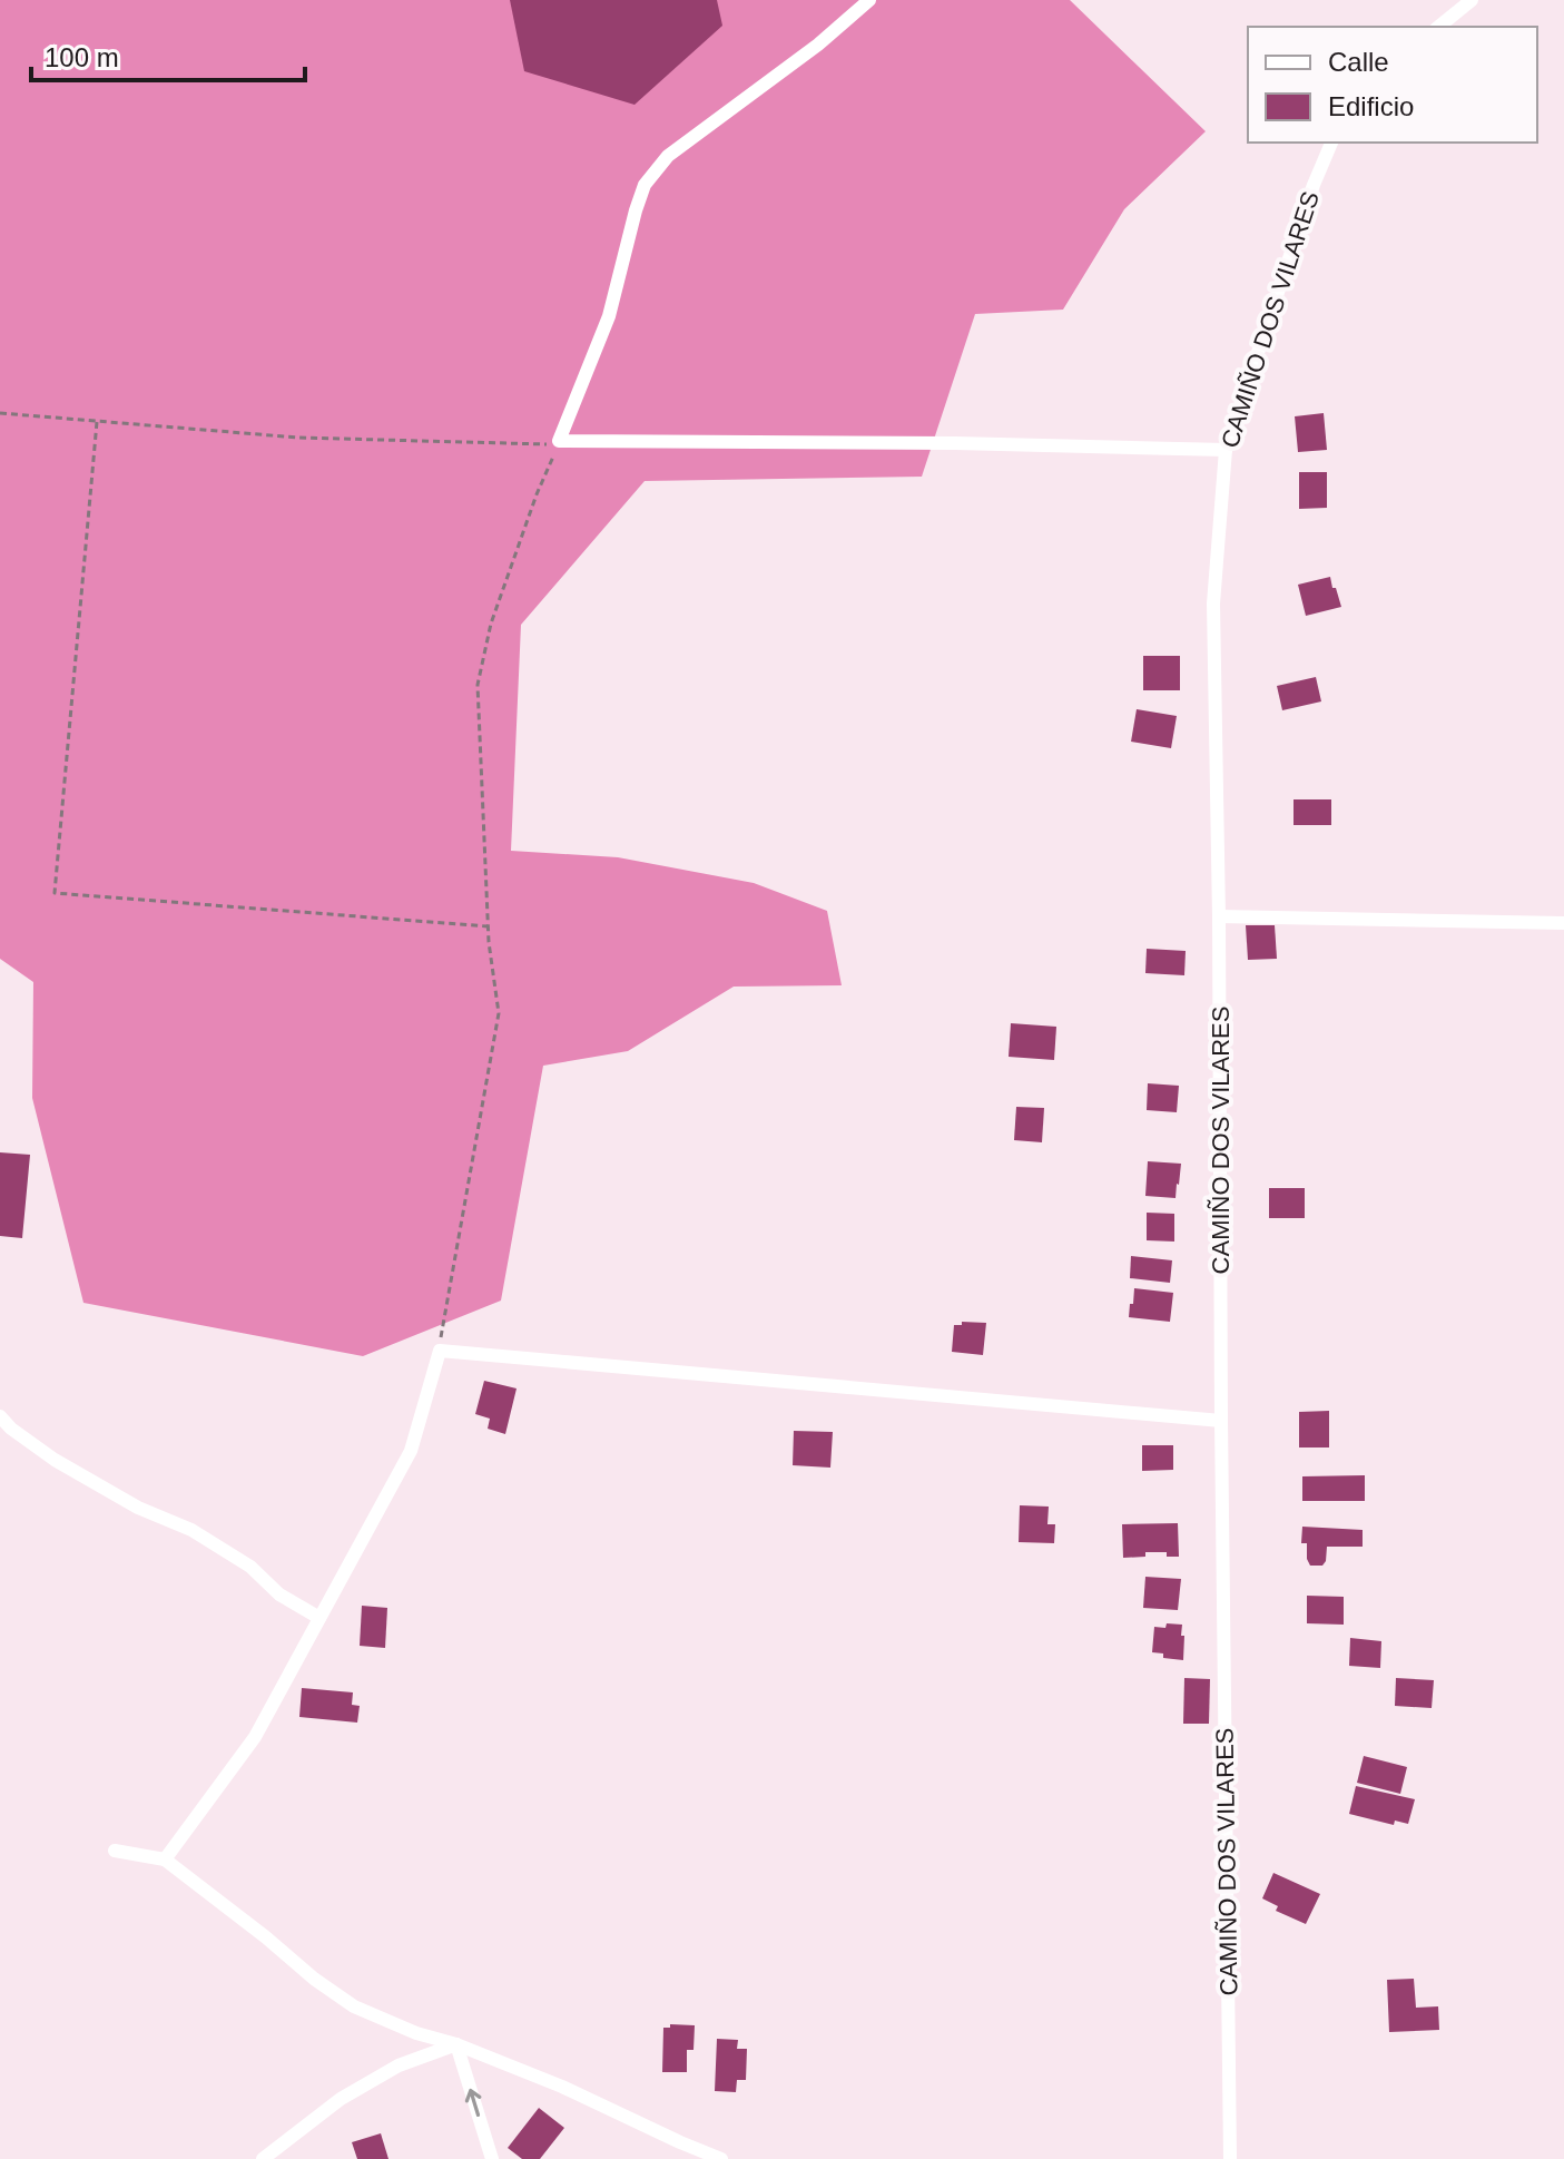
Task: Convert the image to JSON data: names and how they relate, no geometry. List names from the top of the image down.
{
  "streets": {
    "street": ["CAMIÑO DOS VILARES"]
  },
  "legend": ["Calle", "Edificio"],
  "scale_bar": "100 m"
}
